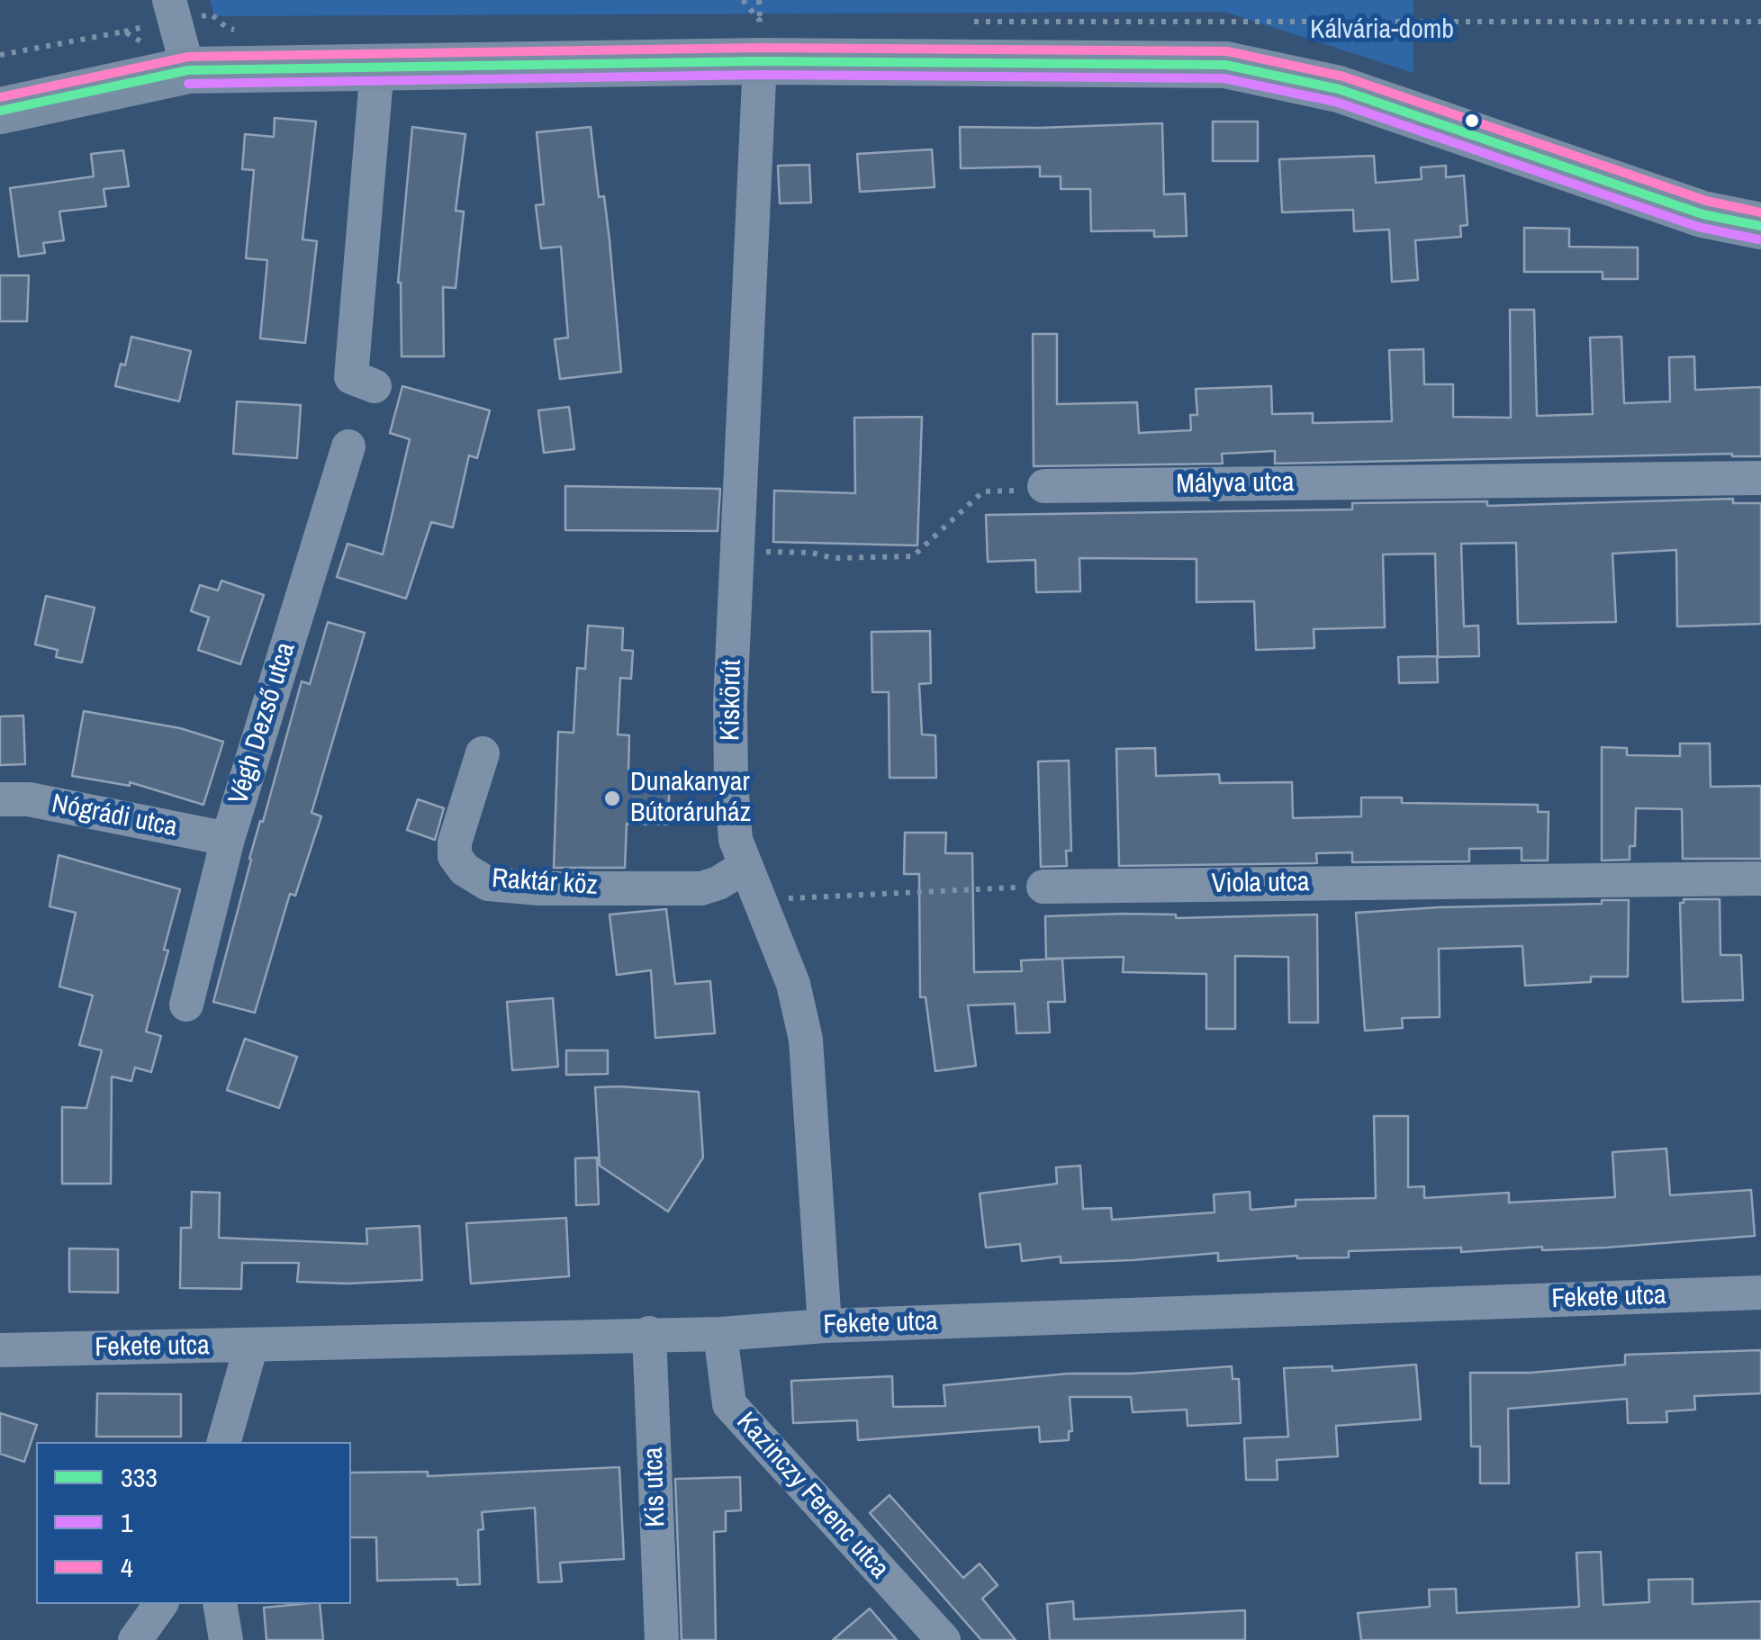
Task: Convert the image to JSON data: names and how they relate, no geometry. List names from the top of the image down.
{
  "streets": {
    "street": [
      "Mályva utca",
      "Kiskörút",
      "Végh Dezső utca",
      "Nógrádi utca",
      "Raktár köz",
      "Viola utca",
      "Fekete utca",
      "Kis utca",
      "Kazinczy Ferenc utca"
    ]
  },
  "crossings": [
    ["Kiskörút", "Raktár köz"],
    ["Kiskörút", "Fekete utca"],
    ["Végh Dezső utca", "Nógrádi utca"],
    ["Fekete utca", "Kis utca"],
    ["Fekete utca", "Kazinczy Ferenc utca"]
  ],
  "parks": ["Kálvária-domb"],
  "places": ["Dunakanyar Bútoráruház"],
  "lines": ["transit line 4", "transit line 333", "transit line 1"],
  "legend": ["333", "1", "4"]
}
